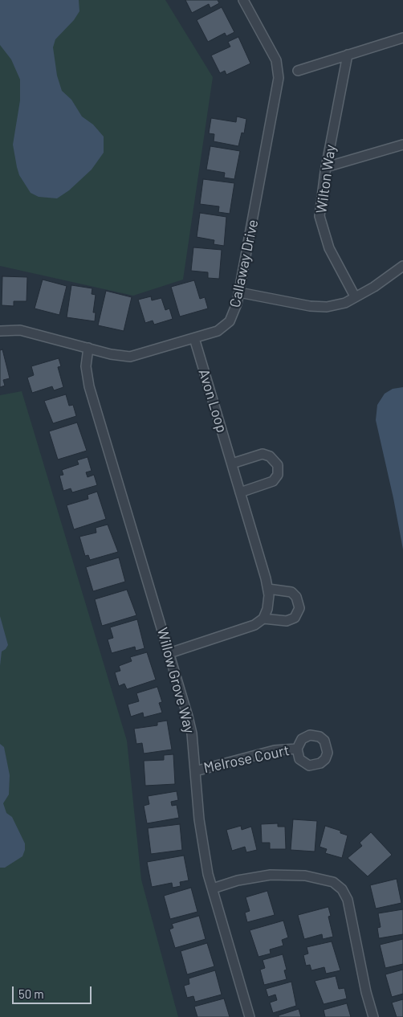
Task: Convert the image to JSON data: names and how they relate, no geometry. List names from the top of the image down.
{
  "streets": {
    "street": [
      "Wilton Way",
      "Callaway Drive",
      "Avon Loop",
      "Willow Grove Way",
      "Melrose Court"
    ]
  },
  "crossings": [
    ["Callaway Drive", "Avon Loop"],
    ["Callaway Drive", "Willow Grove Way"],
    ["Willow Grove Way", "Melrose Court"]
  ],
  "scale_bar": "50 m"
}
